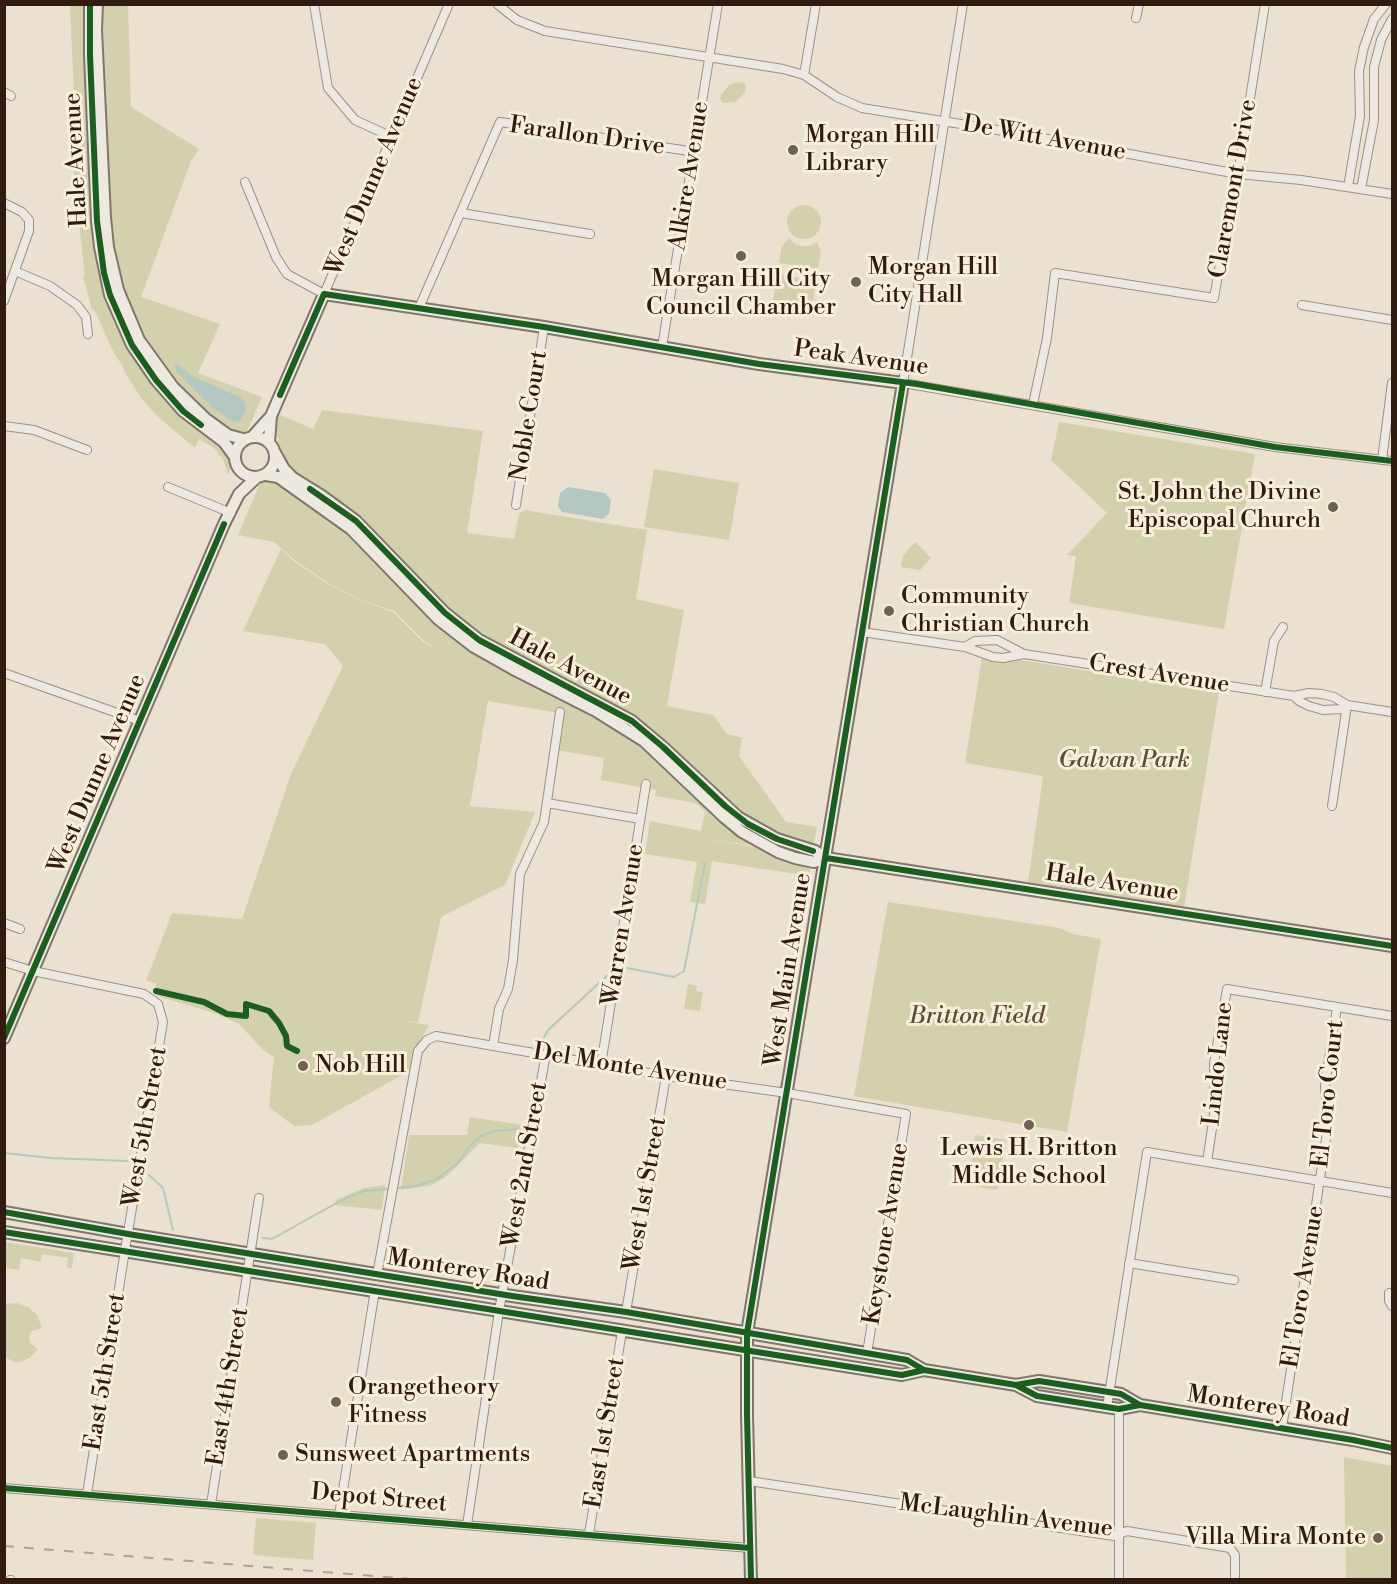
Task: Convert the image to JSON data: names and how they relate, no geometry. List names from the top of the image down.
{
  "streets": {
    "main road": [
      "Hale Avenue",
      "West Dunne Avenue",
      "Peak Avenue",
      "West Main Avenue",
      "Monterey Road"
    ],
    "street": [
      "Farallon Drive",
      "De Witt Avenue",
      "Alkire Avenue",
      "Claremont Drive",
      "Noble Court",
      "Crest Avenue",
      "Warren Avenue",
      "Lindo Lane",
      "Del Monte Avenue",
      "El Toro Court",
      "West 5th Street",
      "West 2nd Street",
      "West 1st Street",
      "Keystone Avenue",
      "El Toro Avenue",
      "East 5th Street",
      "East 4th Street",
      "East 1st Street",
      "Depot Street",
      "McLaughlin Avenue"
    ]
  },
  "crossings": [
    ["Farallon Drive", "Alkire Avenue"],
    ["Farallon Drive", "Peak Avenue"],
    ["De Witt Avenue", "Alkire Avenue"],
    ["De Witt Avenue", "Claremont Drive"],
    ["De Witt Avenue", "West Main Avenue"],
    ["Hale Avenue", "West Dunne Avenue"],
    ["Hale Avenue", "West Main Avenue"],
    ["Alkire Avenue", "Peak Avenue"],
    ["West Dunne Avenue", "Peak Avenue"],
    ["West Dunne Avenue", "West 5th Street"],
    ["Claremont Drive", "Peak Avenue"],
    ["Peak Avenue", "Noble Court"],
    ["Peak Avenue", "West Main Avenue"],
    ["Crest Avenue", "West Main Avenue"],
    ["Warren Avenue", "Del Monte Avenue"],
    ["West Main Avenue", "Del Monte Avenue"],
    ["West Main Avenue", "Monterey Road"],
    ["West Main Avenue", "Depot Street"],
    ["West Main Avenue", "McLaughlin Avenue"],
    ["Lindo Lane", "El Toro Court"],
    ["Del Monte Avenue", "West 2nd Street"],
    ["Del Monte Avenue", "West 1st Street"],
    ["Del Monte Avenue", "Keystone Avenue"],
    ["Del Monte Avenue", "Monterey Road"],
    ["El Toro Court", "El Toro Avenue"],
    ["West 5th Street", "Monterey Road"],
    ["West 5th Street", "East 5th Street"],
    ["West 2nd Street", "Monterey Road"],
    ["West 2nd Street", "Depot Street"],
    ["West 1st Street", "Monterey Road"],
    ["Keystone Avenue", "Monterey Road"],
    ["Monterey Road", "El Toro Avenue"],
    ["Monterey Road", "East 5th Street"],
    ["Monterey Road", "East 4th Street"],
    ["Monterey Road", "East 1st Street"],
    ["East 5th Street", "Depot Street"],
    ["East 4th Street", "Depot Street"],
    ["East 1st Street", "Depot Street"]
  ],
  "parks": ["Galvan Park", "Britton Field"],
  "places": [
    "Morgan Hill Library",
    "Morgan Hill City Council Chamber",
    "Morgan Hill City Hall",
    "St. John the Divine Episcopal Church",
    "Community Christian Church",
    "Nob Hill",
    "Lewis H. Britton Middle School",
    "Orangetheory Fitness",
    "Sunsweet Apartments",
    "Villa Mira Monte"
  ]
}
